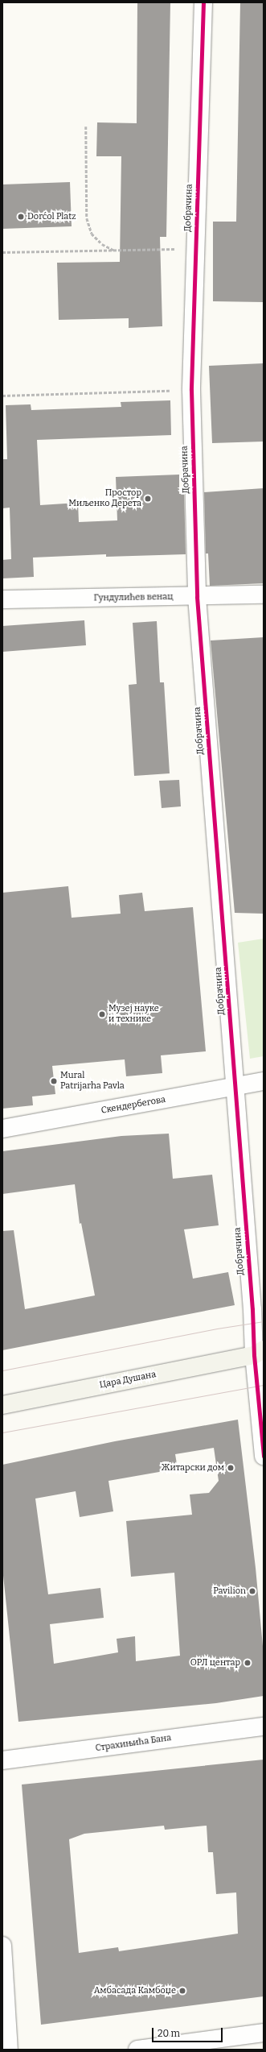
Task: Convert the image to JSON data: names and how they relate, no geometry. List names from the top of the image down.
{
  "streets": {
    "main road": ["Цара Душана"],
    "street": [
      "Добрачина",
      "Гундулићев венац",
      "Скендербегова",
      "Страхињића Бана"
    ]
  },
  "crossings": [
    ["Добрачина", "Гундулићев венац"],
    ["Добрачина", "Скендербегова"],
    ["Добрачина", "Цара Душана"]
  ],
  "places": [
    "Dorćol Platz",
    "Простор Миљенко Дерета",
    "Музеј науке и технике",
    "Mural Patrijarha Pavla",
    "Житарски дом",
    "Pavilion",
    "ОРЛ центар",
    "Амбасада Камбоџе"
  ],
  "scale_bar": "20 m"
}
